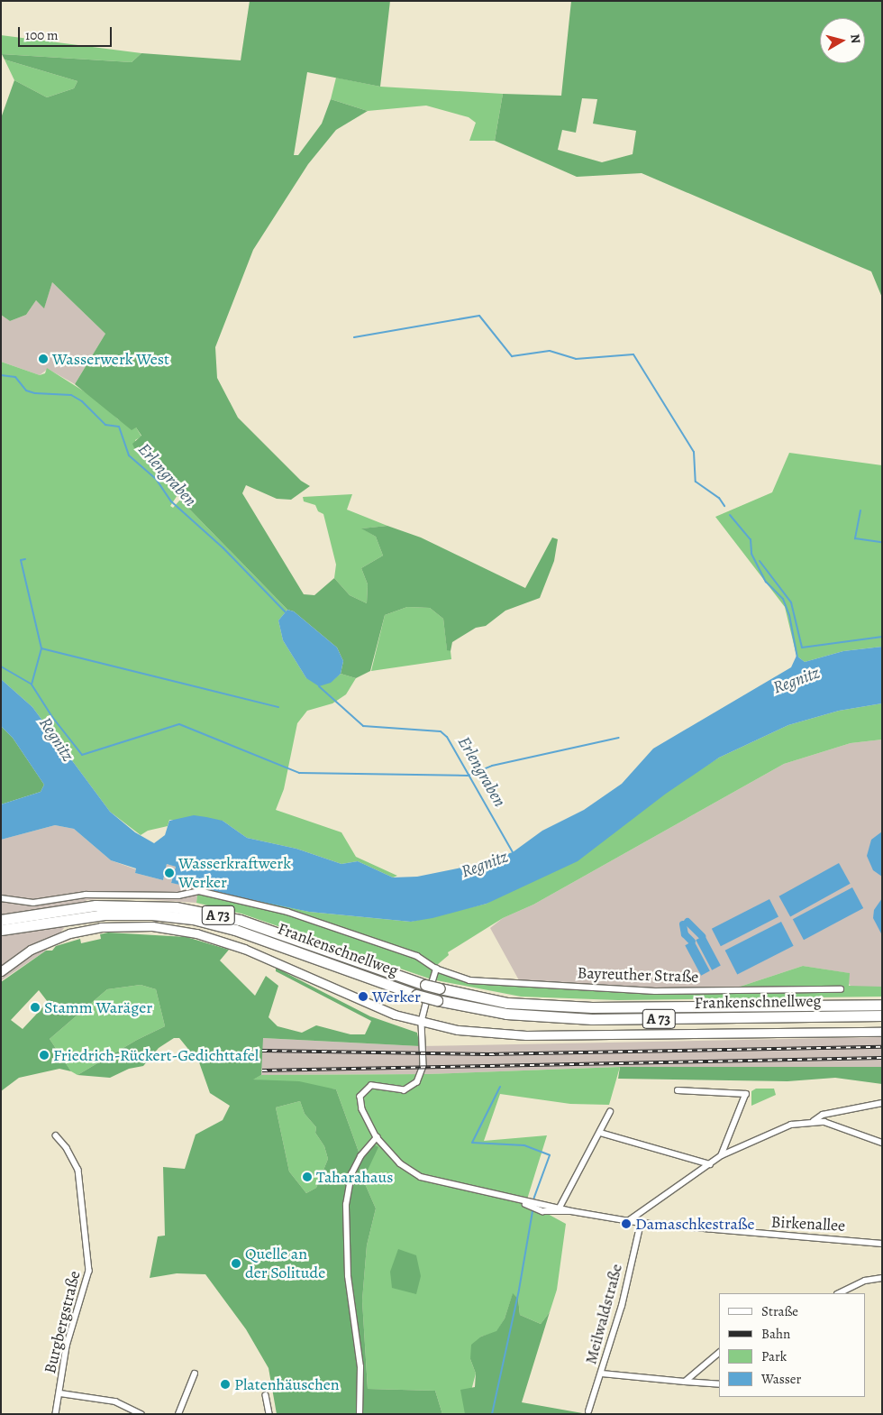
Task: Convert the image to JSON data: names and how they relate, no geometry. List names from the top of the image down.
{
  "streets": {
    "highway": ["A 73", "Frankenschnellweg"],
    "street": [
      "Bayreuther Straße",
      "Birkenallee",
      "Meilwaldstraße",
      "Burgbergstraße"
    ]
  },
  "crossings": [
    ["Birkenallee", "Meilwaldstraße"]
  ],
  "water": ["Erlengraben", "Regnitz"],
  "places": [
    "Wasserwerk West",
    "Wasserkraftwerk Werker",
    "Werker",
    "Stamm Waräger",
    "Friedrich-Rückert-Gedichttafel",
    "Taharahaus",
    "Damaschkestraße",
    "Quelle an der Solitude",
    "Platenhäuschen"
  ],
  "legend": [
    "Straße",
    "Bahn",
    "Park",
    "Wasser"
  ],
  "scale_bar": "100 m",
  "north": "right"
}
